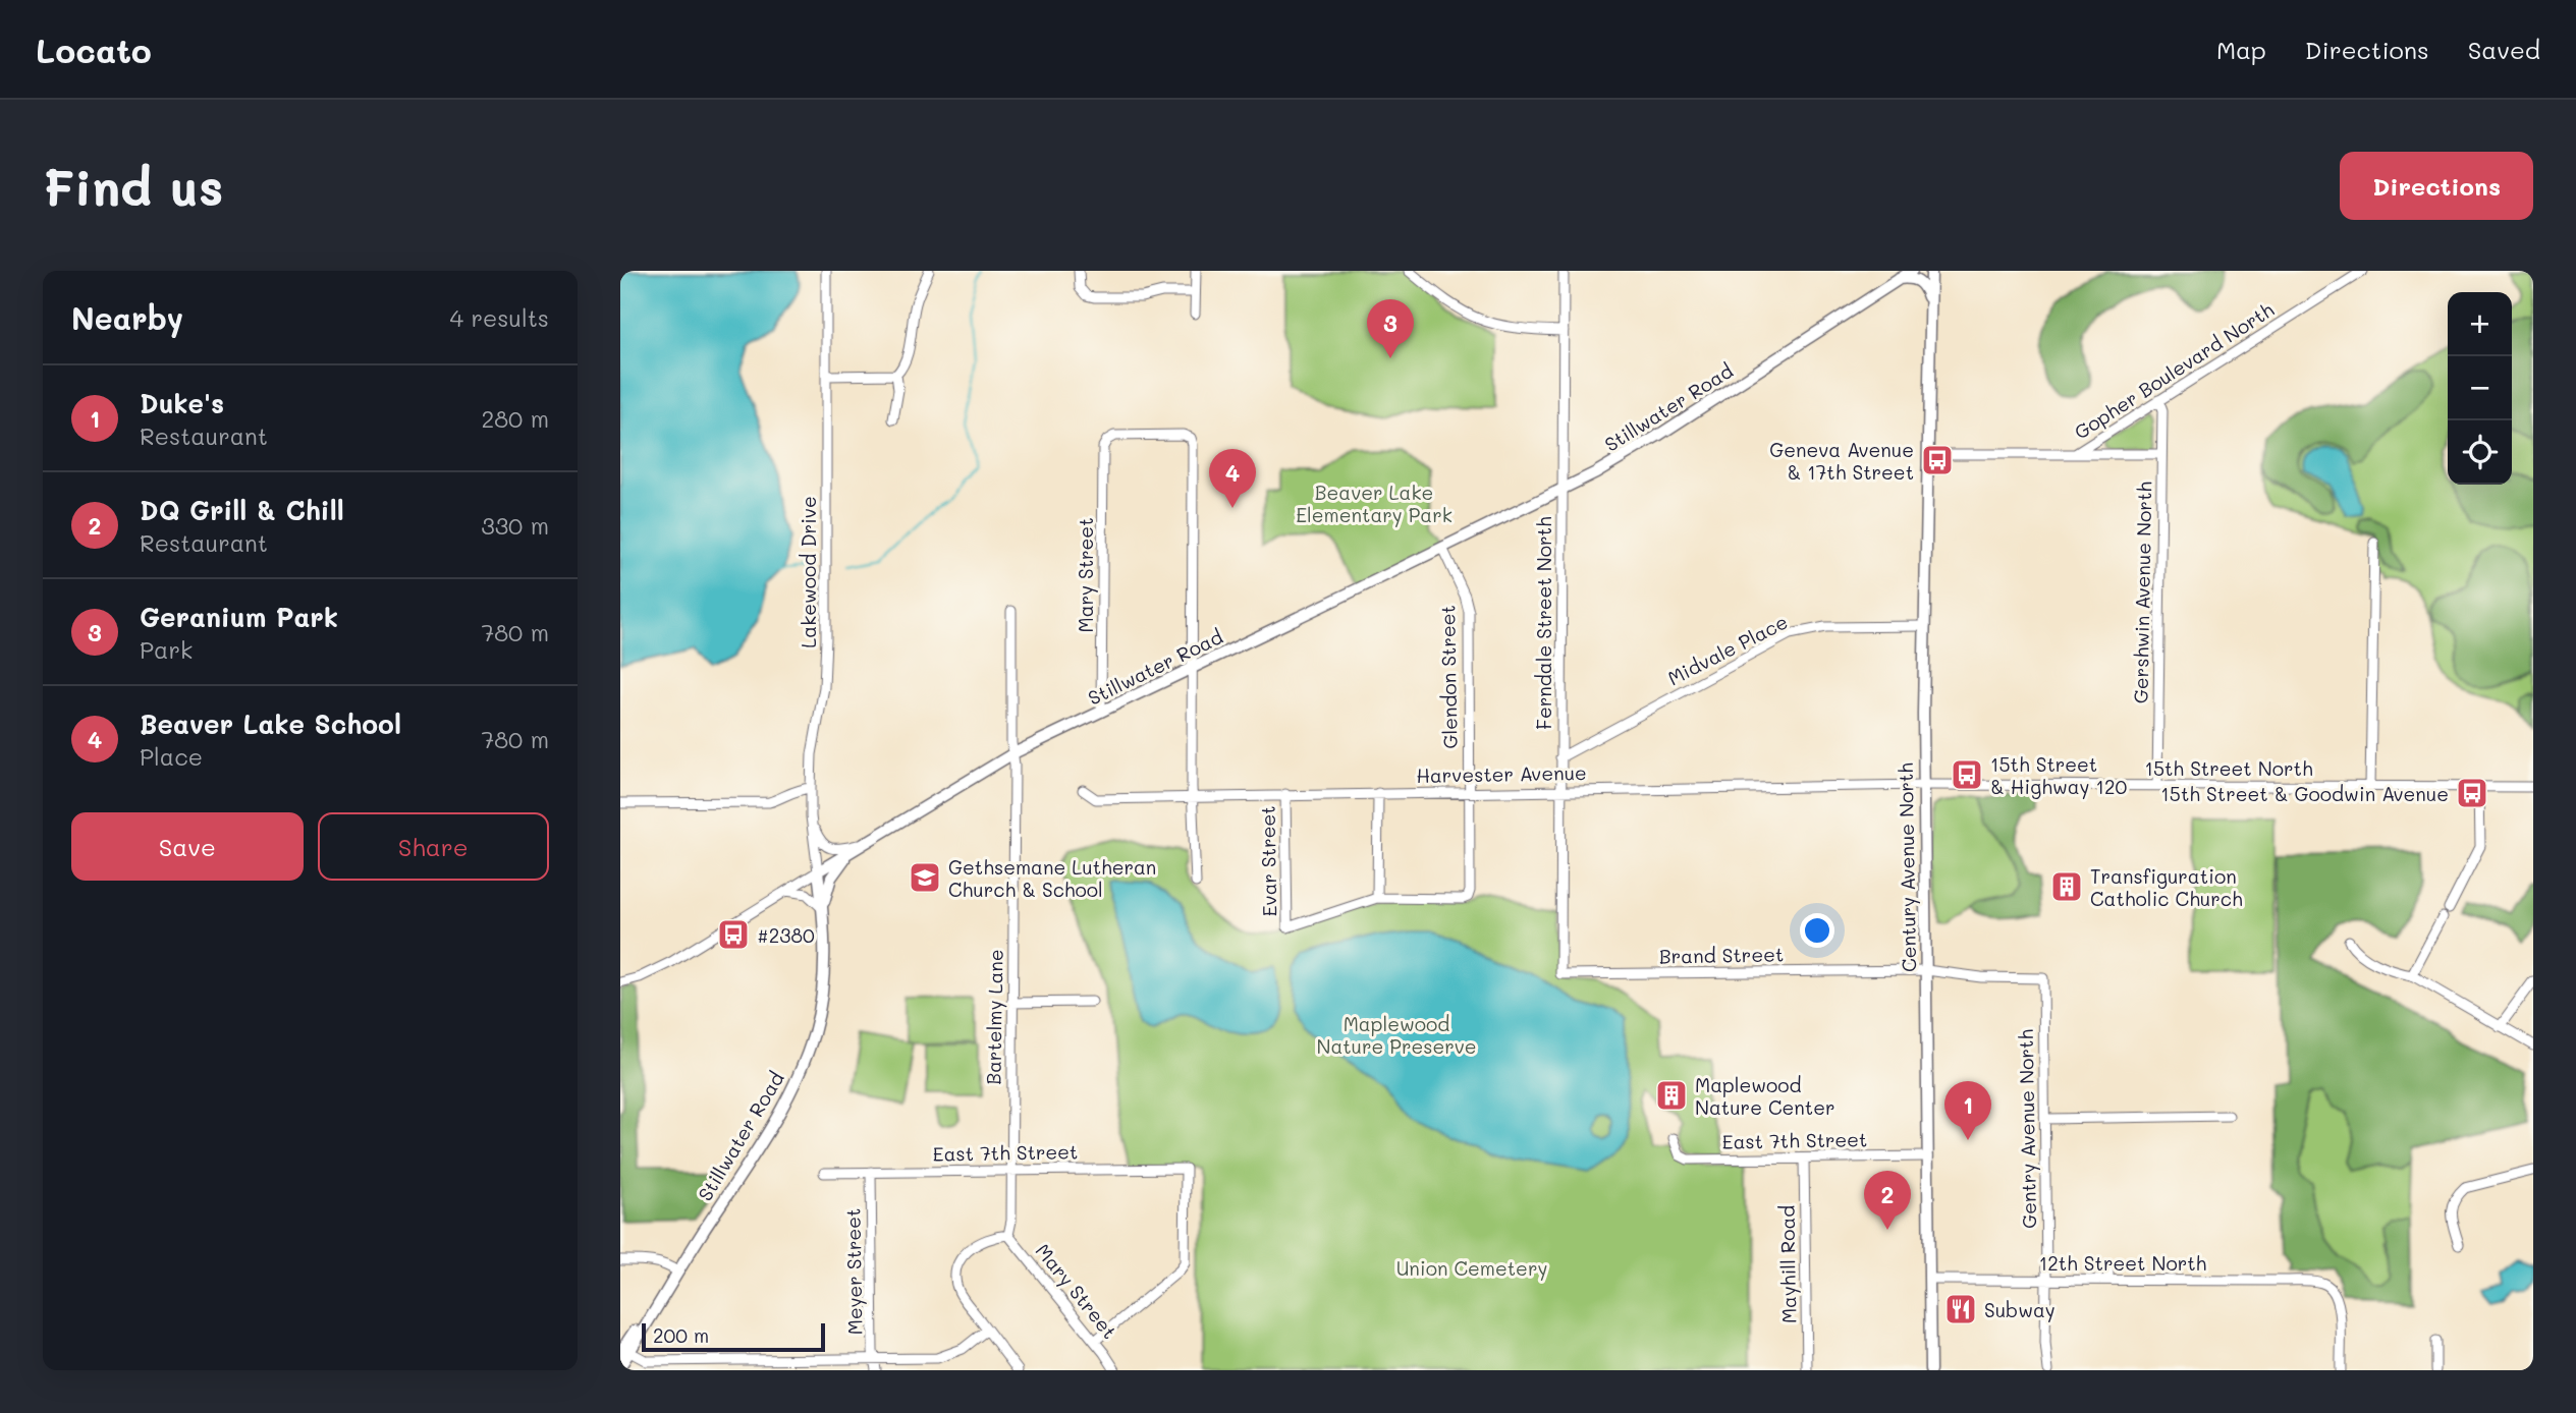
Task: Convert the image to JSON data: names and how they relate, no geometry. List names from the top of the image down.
{
  "streets": {
    "main road": ["Stillwater Road", "Century Avenue North"],
    "street": [
      "Gopher Boulevard North",
      "Lakewood Drive",
      "Mary Street",
      "Gershwin Avenue North",
      "Ferndale Street North",
      "Midvale Place",
      "Glendon Street",
      "15th Street North",
      "Harvester Avenue",
      "Evar Street",
      "Brand Street",
      "Bartelmy Lane",
      "Gentry Avenue North",
      "East 7th Street",
      "12th Street North",
      "Mayhill Road",
      "Meyer Street"
    ]
  },
  "crossings": [
    ["Gopher Boulevard North", "Gershwin Avenue North"],
    ["Stillwater Road", "Lakewood Drive"],
    ["Stillwater Road", "Mary Street"],
    ["Stillwater Road", "Ferndale Street North"],
    ["Stillwater Road", "Glendon Street"],
    ["Stillwater Road", "Bartelmy Lane"],
    ["Mary Street", "Bartelmy Lane"],
    ["Mary Street", "East 7th Street"],
    ["Gershwin Avenue North", "15th Street North"],
    ["Ferndale Street North", "Midvale Place"],
    ["Ferndale Street North", "Harvester Avenue"],
    ["Ferndale Street North", "Brand Street"],
    ["Midvale Place", "Century Avenue North"],
    ["Glendon Street", "Harvester Avenue"],
    ["Glendon Street", "Evar Street"],
    ["15th Street North", "Harvester Avenue"],
    ["15th Street North", "Century Avenue North"],
    ["Harvester Avenue", "Evar Street"],
    ["Harvester Avenue", "Century Avenue North"],
    ["Century Avenue North", "Brand Street"],
    ["Century Avenue North", "East 7th Street"],
    ["Century Avenue North", "12th Street North"],
    ["Brand Street", "Gentry Avenue North"],
    ["Bartelmy Lane", "East 7th Street"],
    ["Gentry Avenue North", "12th Street North"],
    ["East 7th Street", "Mayhill Road"],
    ["East 7th Street", "Meyer Street"]
  ],
  "parks": ["Beaver Lake Elementary Park", "Maplewood Nature Preserve", "Union Cemetery"],
  "places": {
    "bus stop": [
      "Geneva Avenue & 17th Street",
      "15th Street & Highway 120",
      "15th Street & Goodwin Avenue",
      "#2380"
    ],
    "school or university": ["Gethsemane Lutheran Church & School"],
    "building": ["Transfiguration Catholic Church", "Maplewood Nature Center"],
    "restaurant": ["Subway"]
  },
  "scale_bar": "200 m",
  "page": {
    "header": "Locato",
    "nav": ["Map", "Directions", "Saved"],
    "buttons": [
      "Directions",
      ["Save", "Share"]
    ],
    "title": "Find us",
    "heading": ["Nearby", "4 results"],
    "map_buttons": ["+", "−"],
    "pins": [
      "3",
      "4",
      "1",
      "2"
    ],
    "list": [
      {
        "mark": "1",
        "name": "Duke's",
        "note": "Restaurant",
        "value": "280 m"
      },
      {
        "mark": "2",
        "name": "DQ Grill & Chill",
        "note": "Restaurant",
        "value": "330 m"
      },
      {
        "mark": "3",
        "name": "Geranium Park",
        "note": "Park",
        "value": "780 m"
      },
      {
        "mark": "4",
        "name": "Beaver Lake School",
        "note": "Place",
        "value": "780 m"
      }
    ],
    "scale": "200 m"
  }
}
